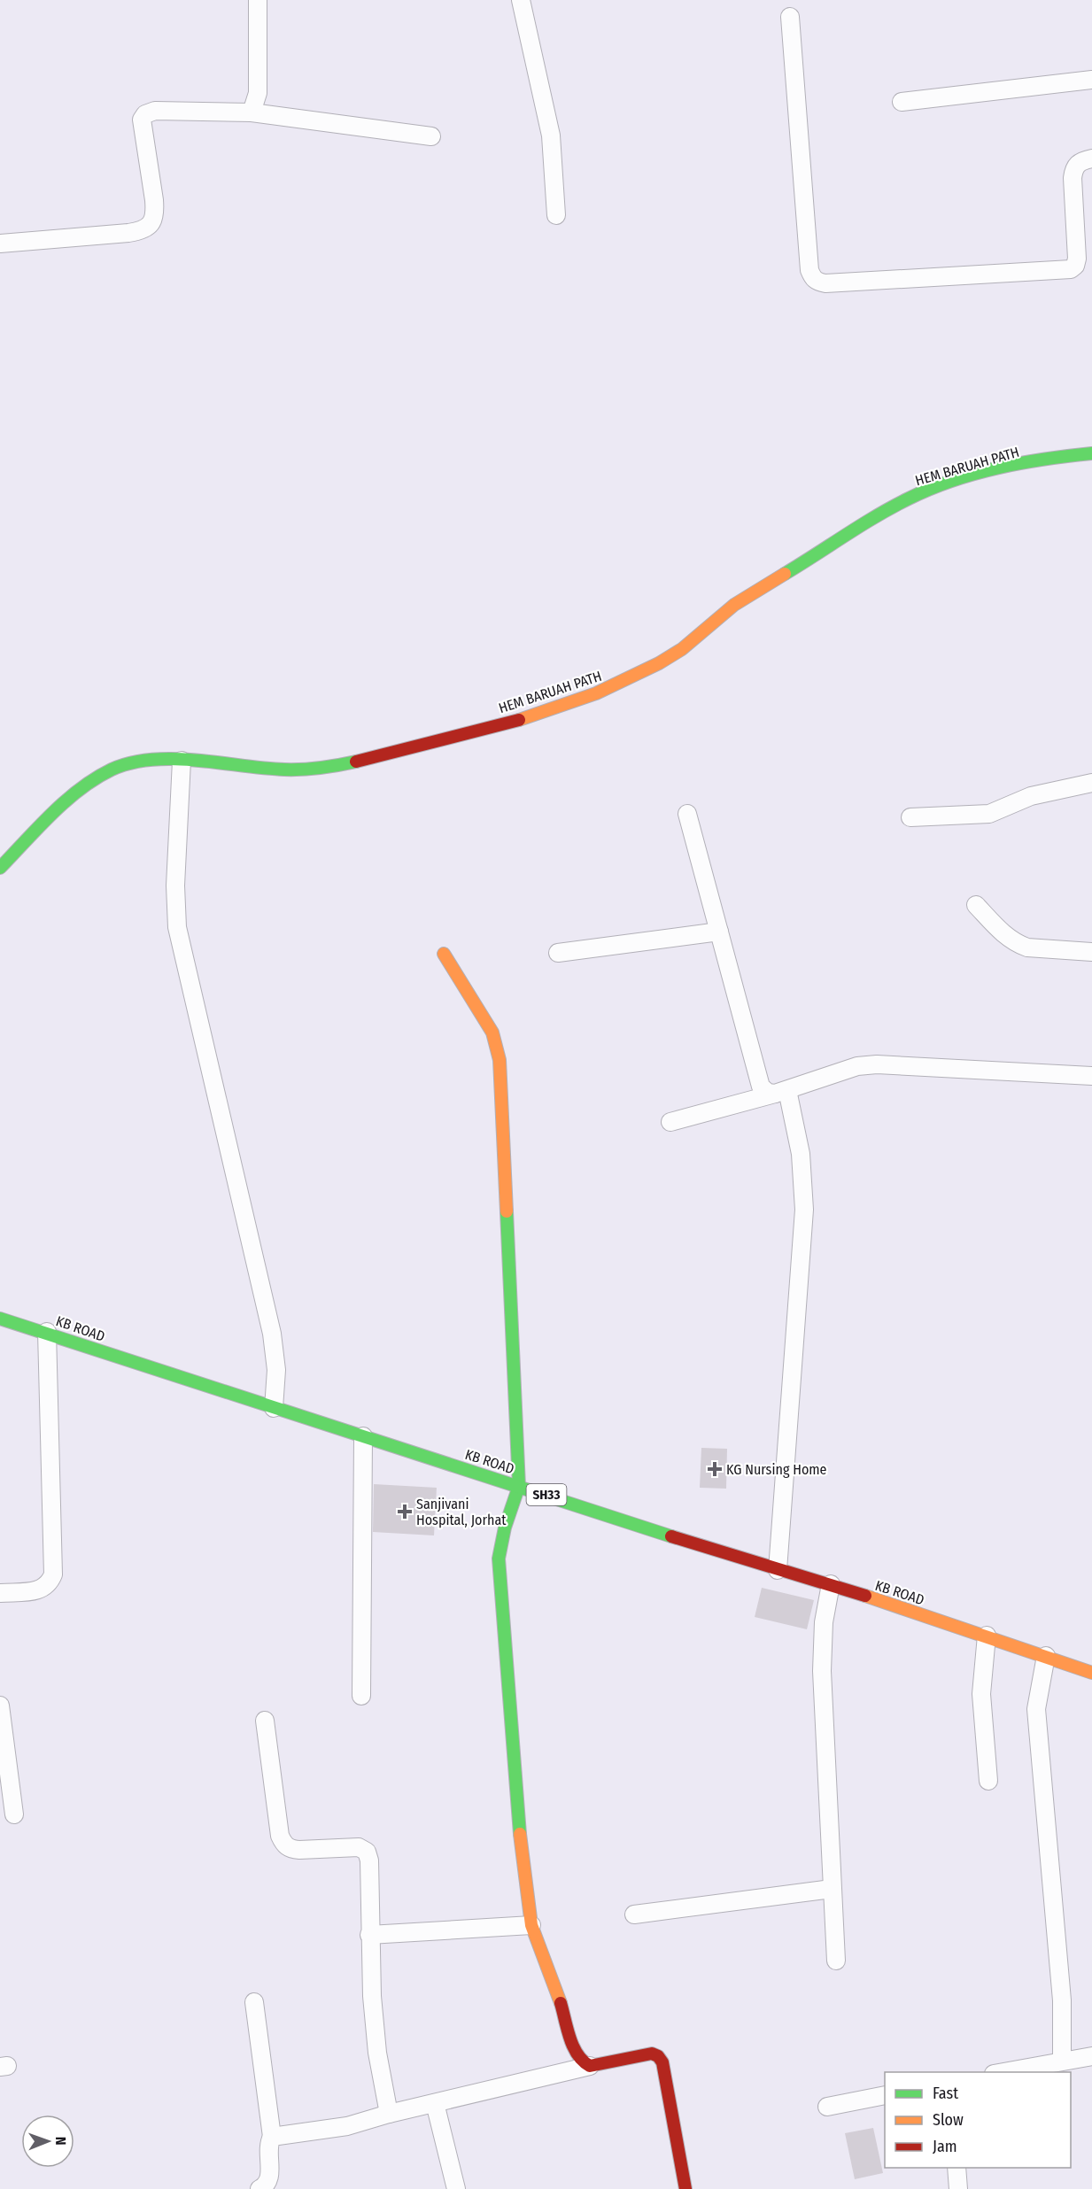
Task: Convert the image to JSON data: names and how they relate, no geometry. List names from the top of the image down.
{
  "streets": {
    "street": ["HEM BARUAH PATH", "KB ROAD", "SH33"]
  },
  "places": {
    "health": ["KG Nursing Home", "Sanjivani Hospital, Jorhat"]
  },
  "legend": ["Fast", "Slow", "Jam"],
  "north": "right"
}
